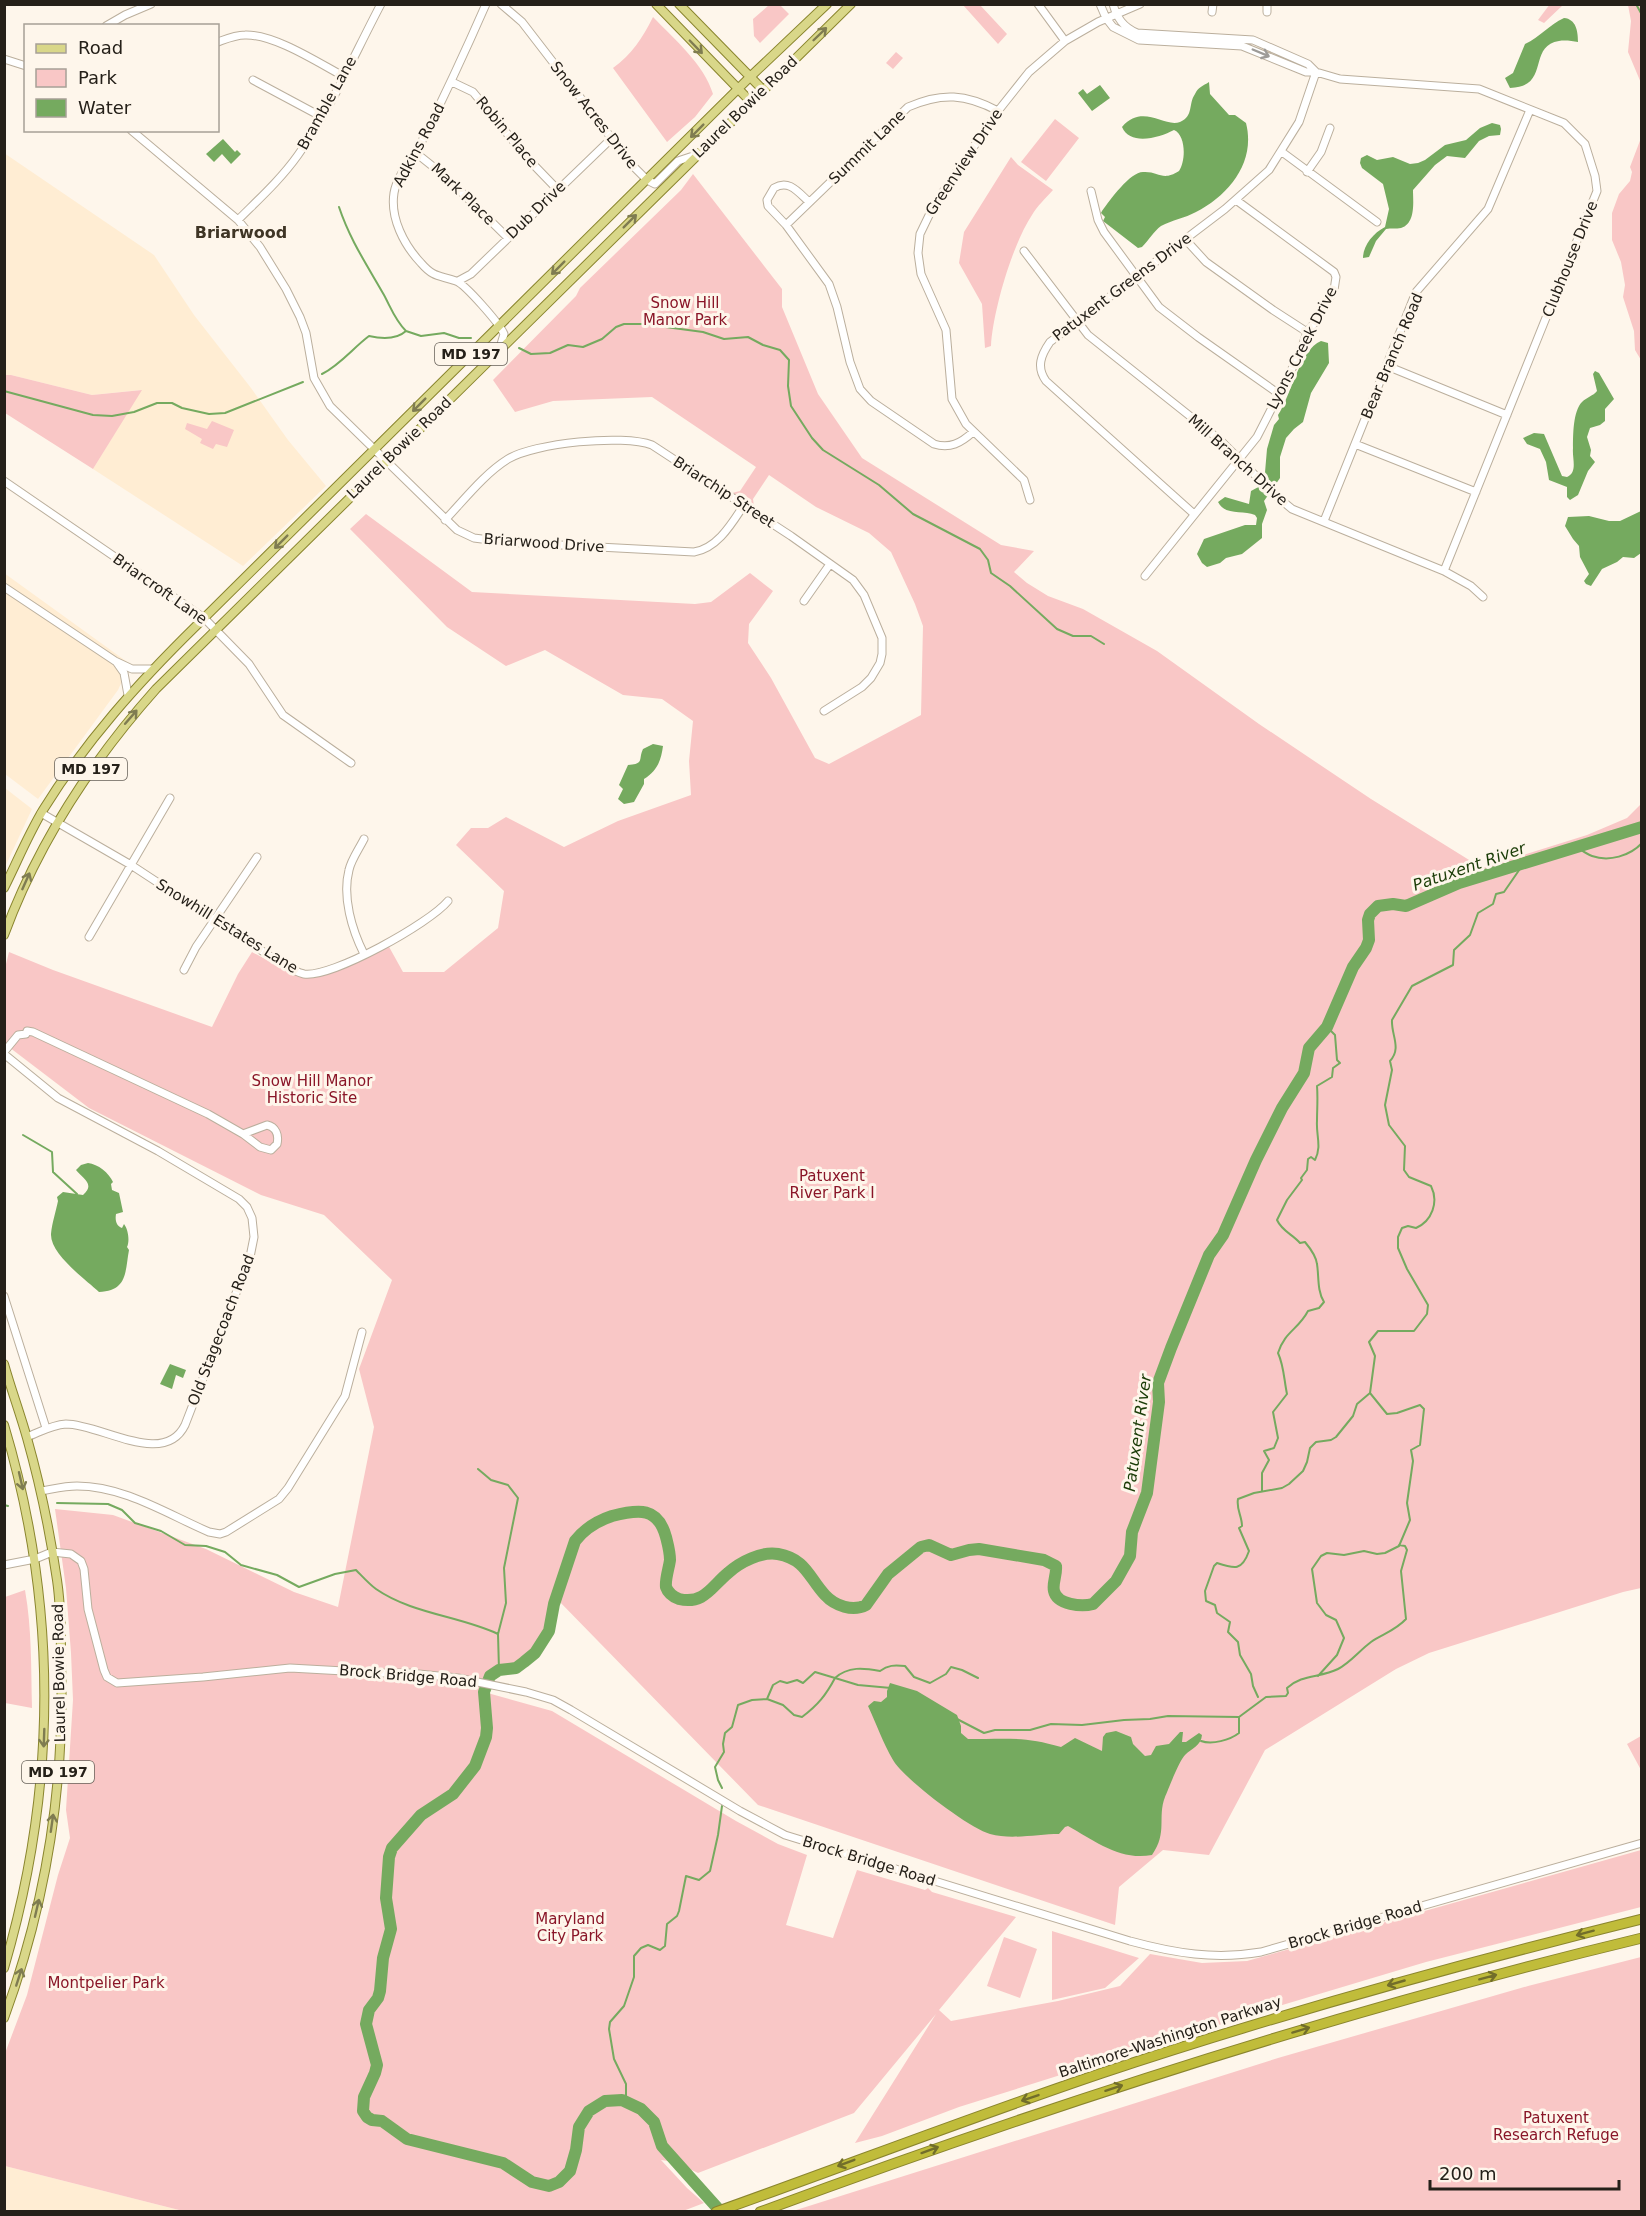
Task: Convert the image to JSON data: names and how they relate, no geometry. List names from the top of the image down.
{
  "streets": {
    "highway": ["Baltimore-Washington Parkway"],
    "main road": ["Laurel Bowie Road", "MD 197"],
    "street": [
      "Bramble Lane",
      "Snow Acres Drive",
      "Robin Place",
      "Adkins Road",
      "Summit Lane",
      "Greenview Drive",
      "Mark Place",
      "Dub Drive",
      "Clubhouse Drive",
      "Patuxent Greens Drive",
      "Lyons Creek Drive",
      "Bear Branch Road",
      "Mill Branch Drive",
      "Briarchip Street",
      "Briarwood Drive",
      "Briarcroft Lane",
      "Snowhill Estates Lane",
      "Old Stagecoach Road",
      "Brock Bridge Road"
    ]
  },
  "crossings": [
    ["Bramble Lane", "Briarwood Drive"],
    ["Laurel Bowie Road", "Snow Acres Drive"],
    ["Laurel Bowie Road", "Adkins Road"],
    ["Laurel Bowie Road", "Briarwood Drive"],
    ["Laurel Bowie Road", "Briarcroft Lane"],
    ["Laurel Bowie Road", "Snowhill Estates Lane"],
    ["Laurel Bowie Road", "Old Stagecoach Road"],
    ["Laurel Bowie Road", "Brock Bridge Road"],
    ["Snow Acres Drive", "Dub Drive"],
    ["Robin Place", "Adkins Road"],
    ["Robin Place", "Dub Drive"],
    ["Adkins Road", "Mark Place"],
    ["Adkins Road", "Dub Drive"],
    ["Summit Lane", "Greenview Drive"],
    ["Greenview Drive", "Clubhouse Drive"],
    ["Mark Place", "Dub Drive"],
    ["Clubhouse Drive", "Patuxent Greens Drive"],
    ["Clubhouse Drive", "Bear Branch Road"],
    ["Clubhouse Drive", "Mill Branch Drive"],
    ["Patuxent Greens Drive", "Lyons Creek Drive"],
    ["Patuxent Greens Drive", "Mill Branch Drive"],
    ["Lyons Creek Drive", "Mill Branch Drive"],
    ["Bear Branch Road", "Mill Branch Drive"],
    ["Briarchip Street", "Briarwood Drive"]
  ],
  "districts": ["Briarwood"],
  "water": ["Patuxent River"],
  "parks": [
    "Snow Hill Manor Park",
    "Snow Hill Manor Historic Site",
    "Patuxent River Park I",
    "Maryland City Park",
    "Montpelier Park",
    "Patuxent Research Refuge"
  ],
  "legend": ["Road", "Park", "Water"],
  "scale_bar": "200 m"
}
